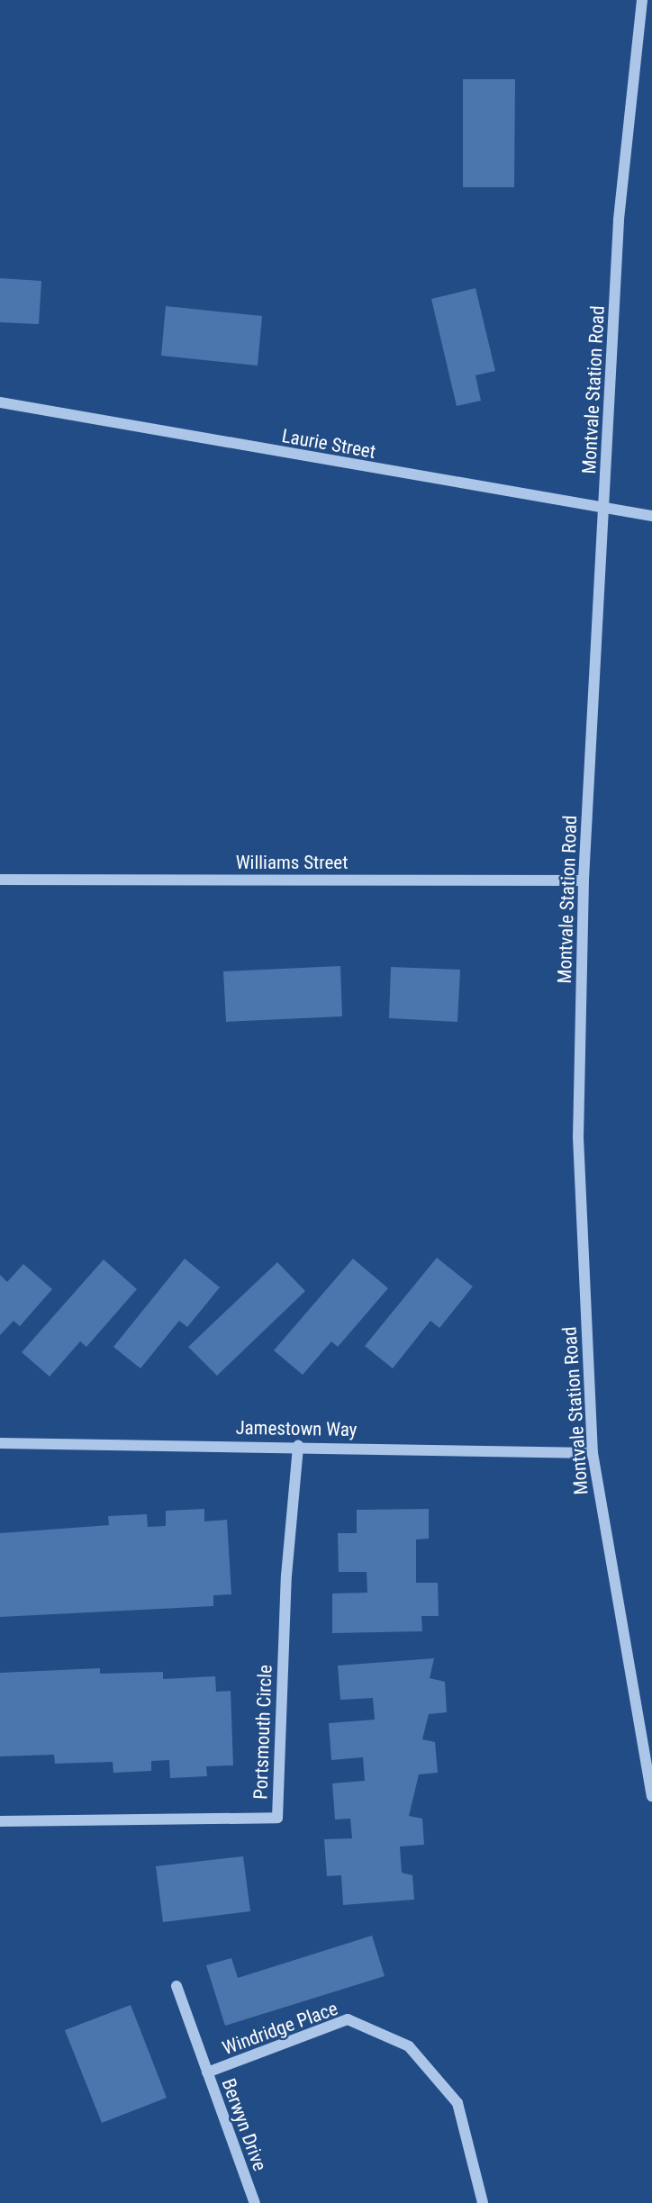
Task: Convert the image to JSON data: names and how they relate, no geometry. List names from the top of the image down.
{
  "streets": {
    "street": [
      "Montvale Station Road",
      "Laurie Street",
      "Williams Street",
      "Jamestown Way",
      "Portsmouth Circle",
      "Windridge Place",
      "Berwyn Drive"
    ]
  },
  "crossings": [
    ["Montvale Station Road", "Laurie Street"],
    ["Montvale Station Road", "Williams Street"],
    ["Montvale Station Road", "Jamestown Way"],
    ["Jamestown Way", "Portsmouth Circle"],
    ["Windridge Place", "Berwyn Drive"]
  ]
}
